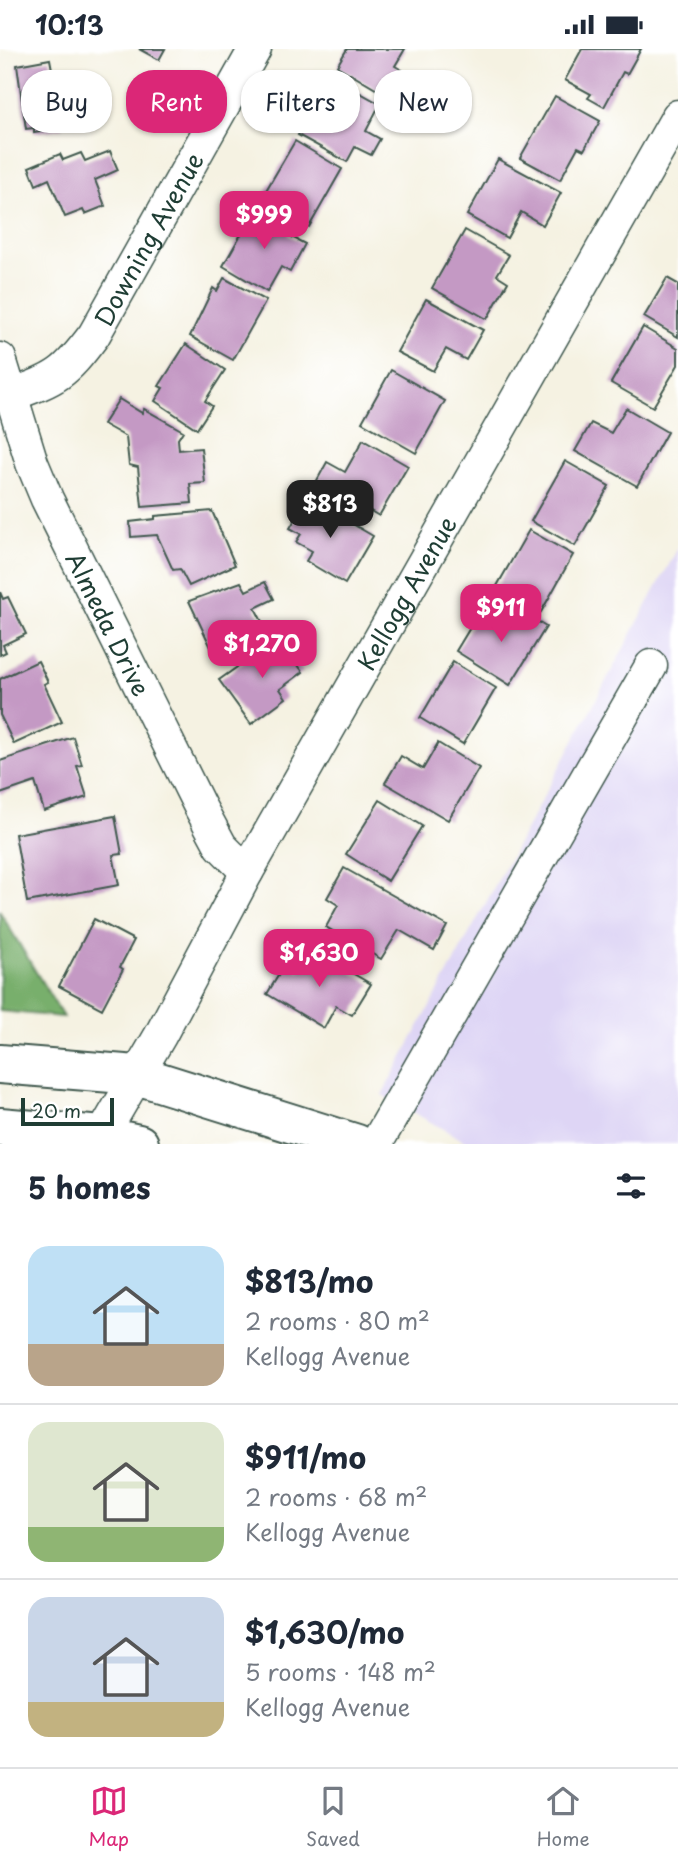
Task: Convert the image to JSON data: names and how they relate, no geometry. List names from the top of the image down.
{
  "streets": {
    "street": ["Downing Avenue", "Kellogg Avenue", "Almeda Drive"]
  },
  "crossings": [
    ["Downing Avenue", "Almeda Drive"],
    ["Kellogg Avenue", "Almeda Drive"]
  ],
  "scale_bar": "20 m",
  "page": {
    "status": "10:13",
    "chip": [
      "Buy",
      "Rent",
      "Filters",
      "New"
    ],
    "price": [
      "$999",
      "$813",
      "$911",
      "$1,270",
      "$1,630"
    ],
    "scale": "20 m",
    "heading": "5 homes",
    "list": [
      {
        "name": "$813/mo",
        "note": "2 rooms · 80 m² · Kellogg Avenue"
      },
      {
        "name": "$911/mo",
        "note": "2 rooms · 68 m² · Kellogg Avenue"
      },
      {
        "name": "$1,630/mo",
        "note": "5 rooms · 148 m² · Kellogg Avenue"
      }
    ],
    "tabs": ["Map", "Saved", "Home"]
  }
}
